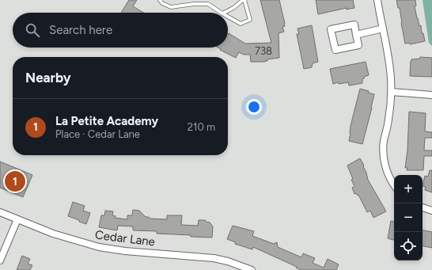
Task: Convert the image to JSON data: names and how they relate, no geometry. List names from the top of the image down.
{
  "streets": {
    "street": ["Cedar Lane"]
  },
  "house_numbers": ["738"],
  "page": {
    "search": "Search here",
    "heading": "Nearby",
    "list": [
      {
        "mark": "1",
        "name": "La Petite Academy",
        "note": "Place · Cedar Lane",
        "value": "210 m"
      }
    ],
    "pins": "1",
    "map_buttons": ["+", "−"]
  }
}
